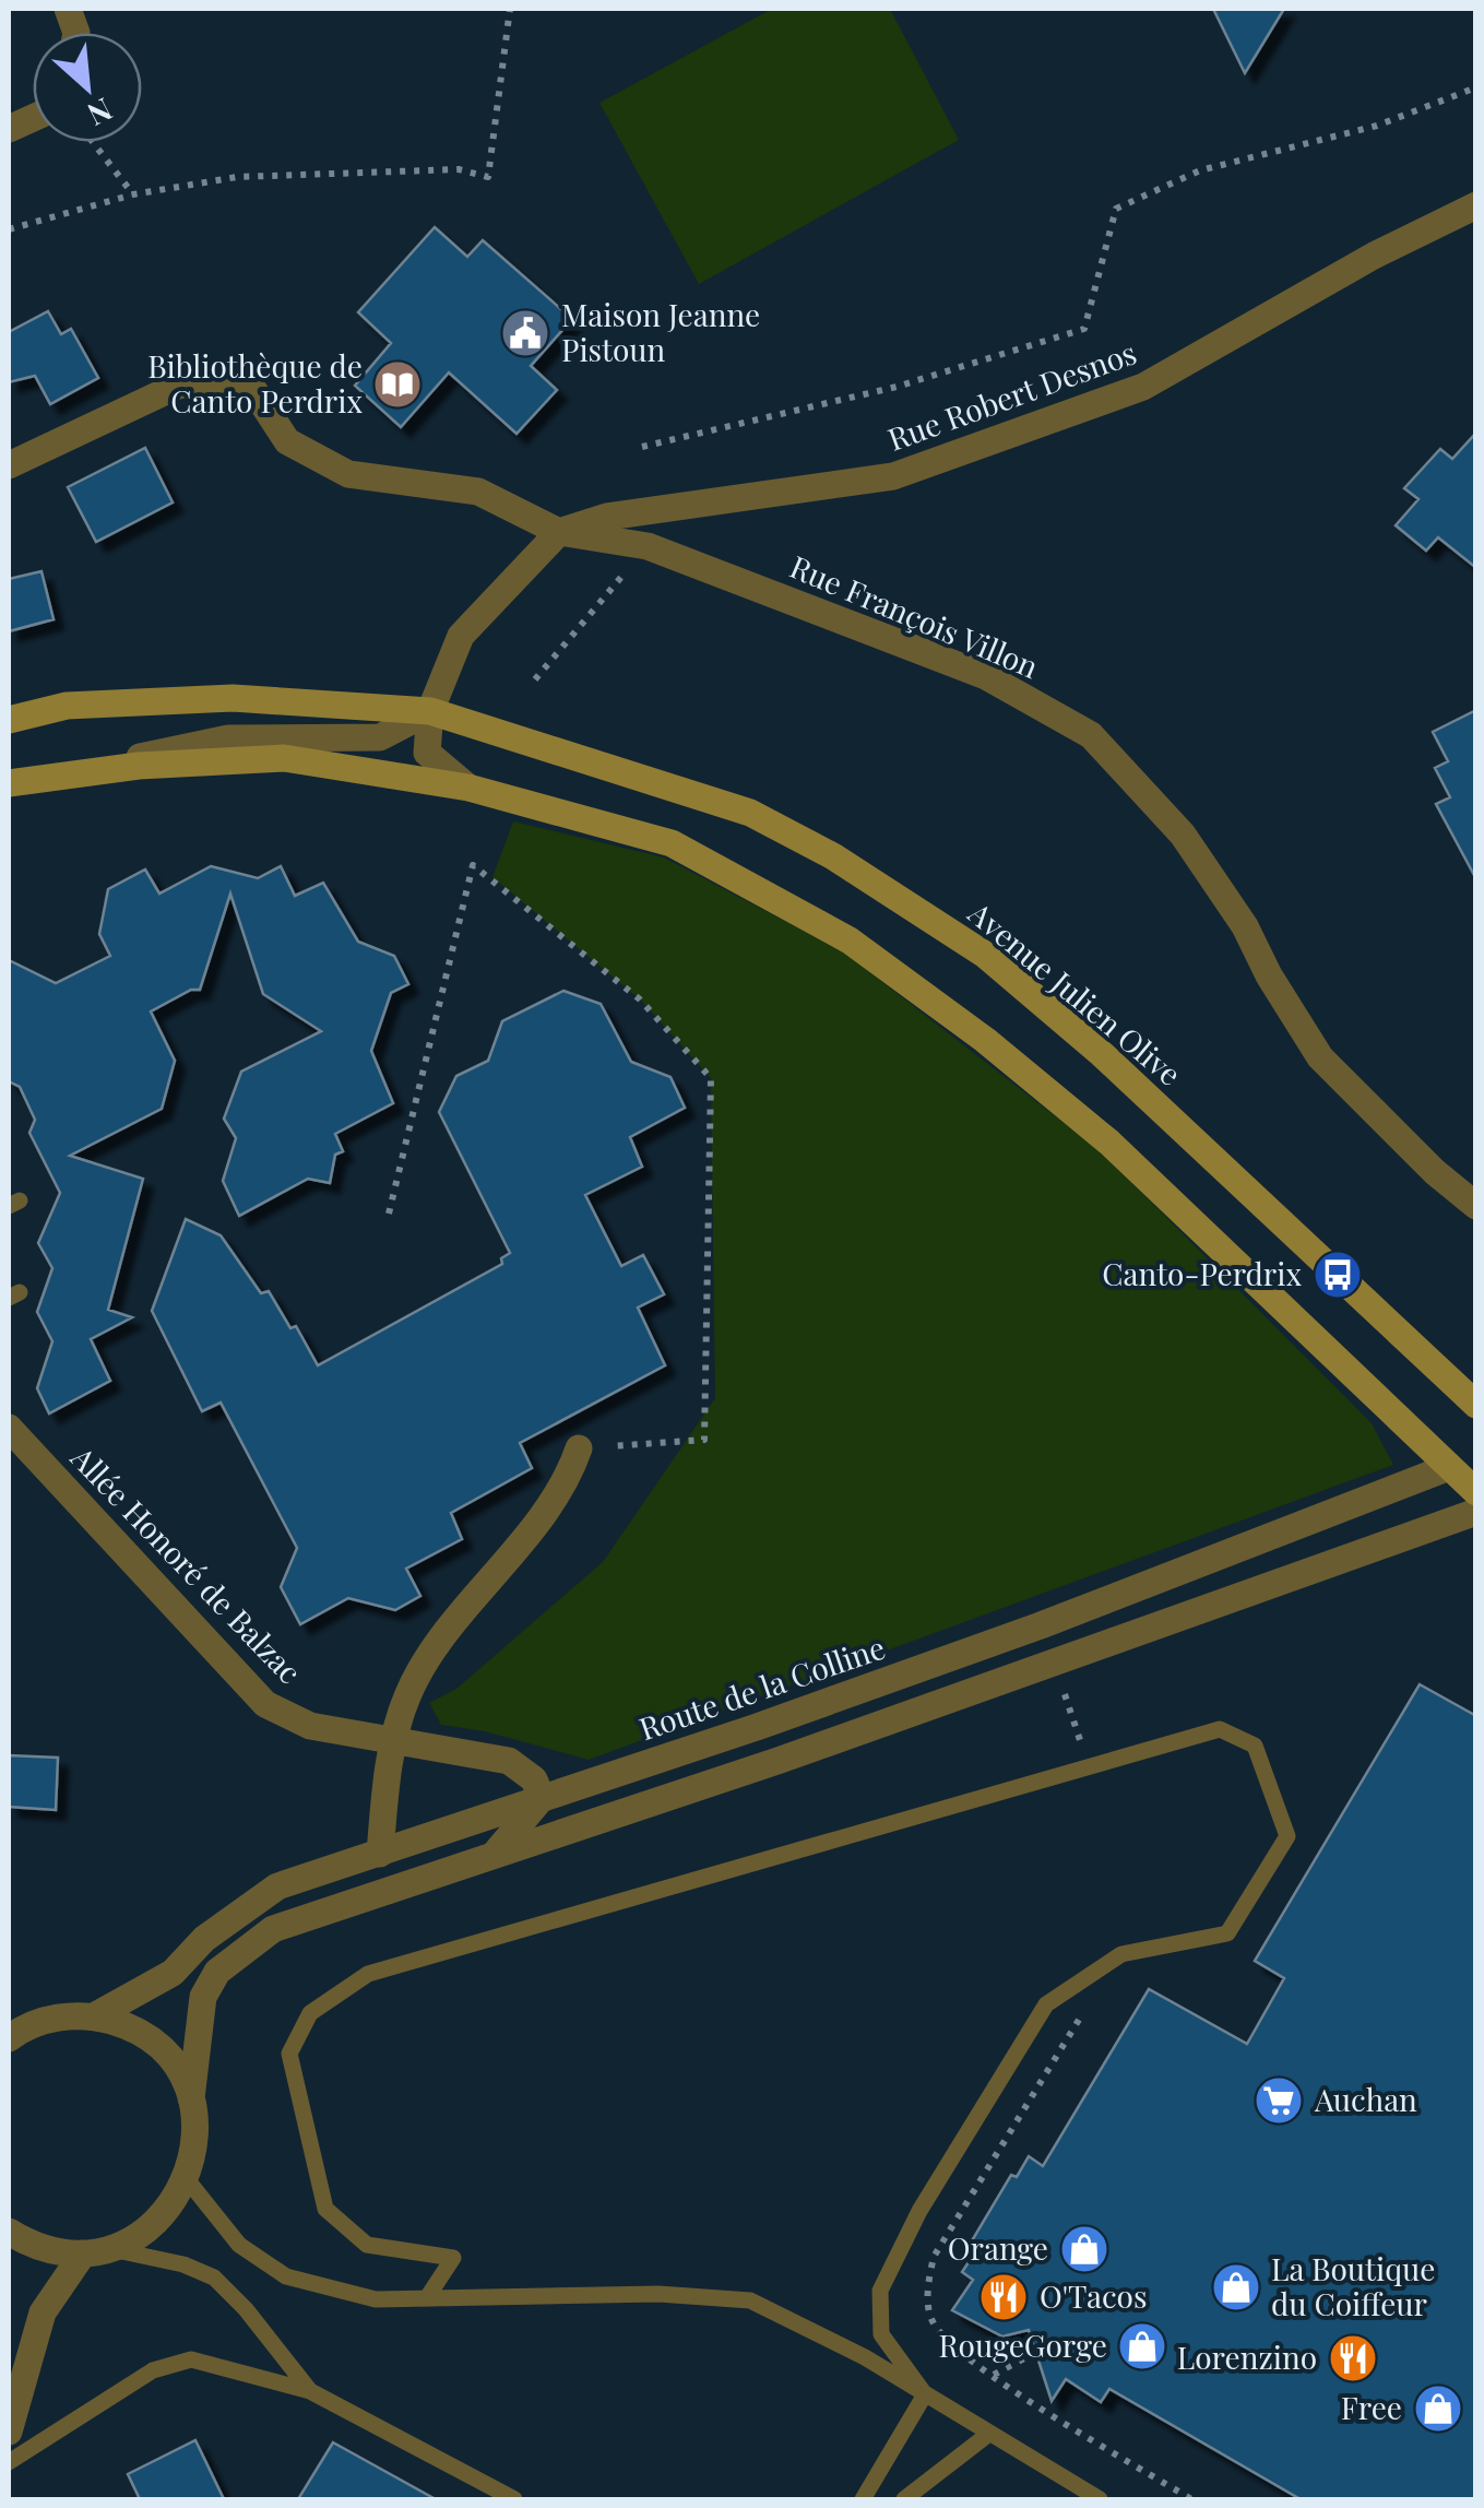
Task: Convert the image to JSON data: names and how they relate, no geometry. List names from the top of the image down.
{
  "streets": {
    "main road": ["Avenue Julien Olive"],
    "street": [
      "Rue Robert Desnos",
      "Rue François Villon",
      "Allée Honoré de Balzac",
      "Route de la Colline"
    ]
  },
  "crossings": [
    ["Rue Robert Desnos", "Rue François Villon"],
    ["Allée Honoré de Balzac", "Route de la Colline"]
  ],
  "places": {
    "public building": ["Maison Jeanne Pistoun"],
    "library": ["Bibliothèque de Canto Perdrix"],
    "bus stop": ["Canto-Perdrix"],
    "supermarket": ["Auchan"],
    "shop": [
      "Orange",
      "La Boutique du Coiffeur",
      "RougeGorge",
      "Free"
    ],
    "restaurant": ["O'Tacos", "Lorenzino"]
  },
  "north": "bottom right"
}
